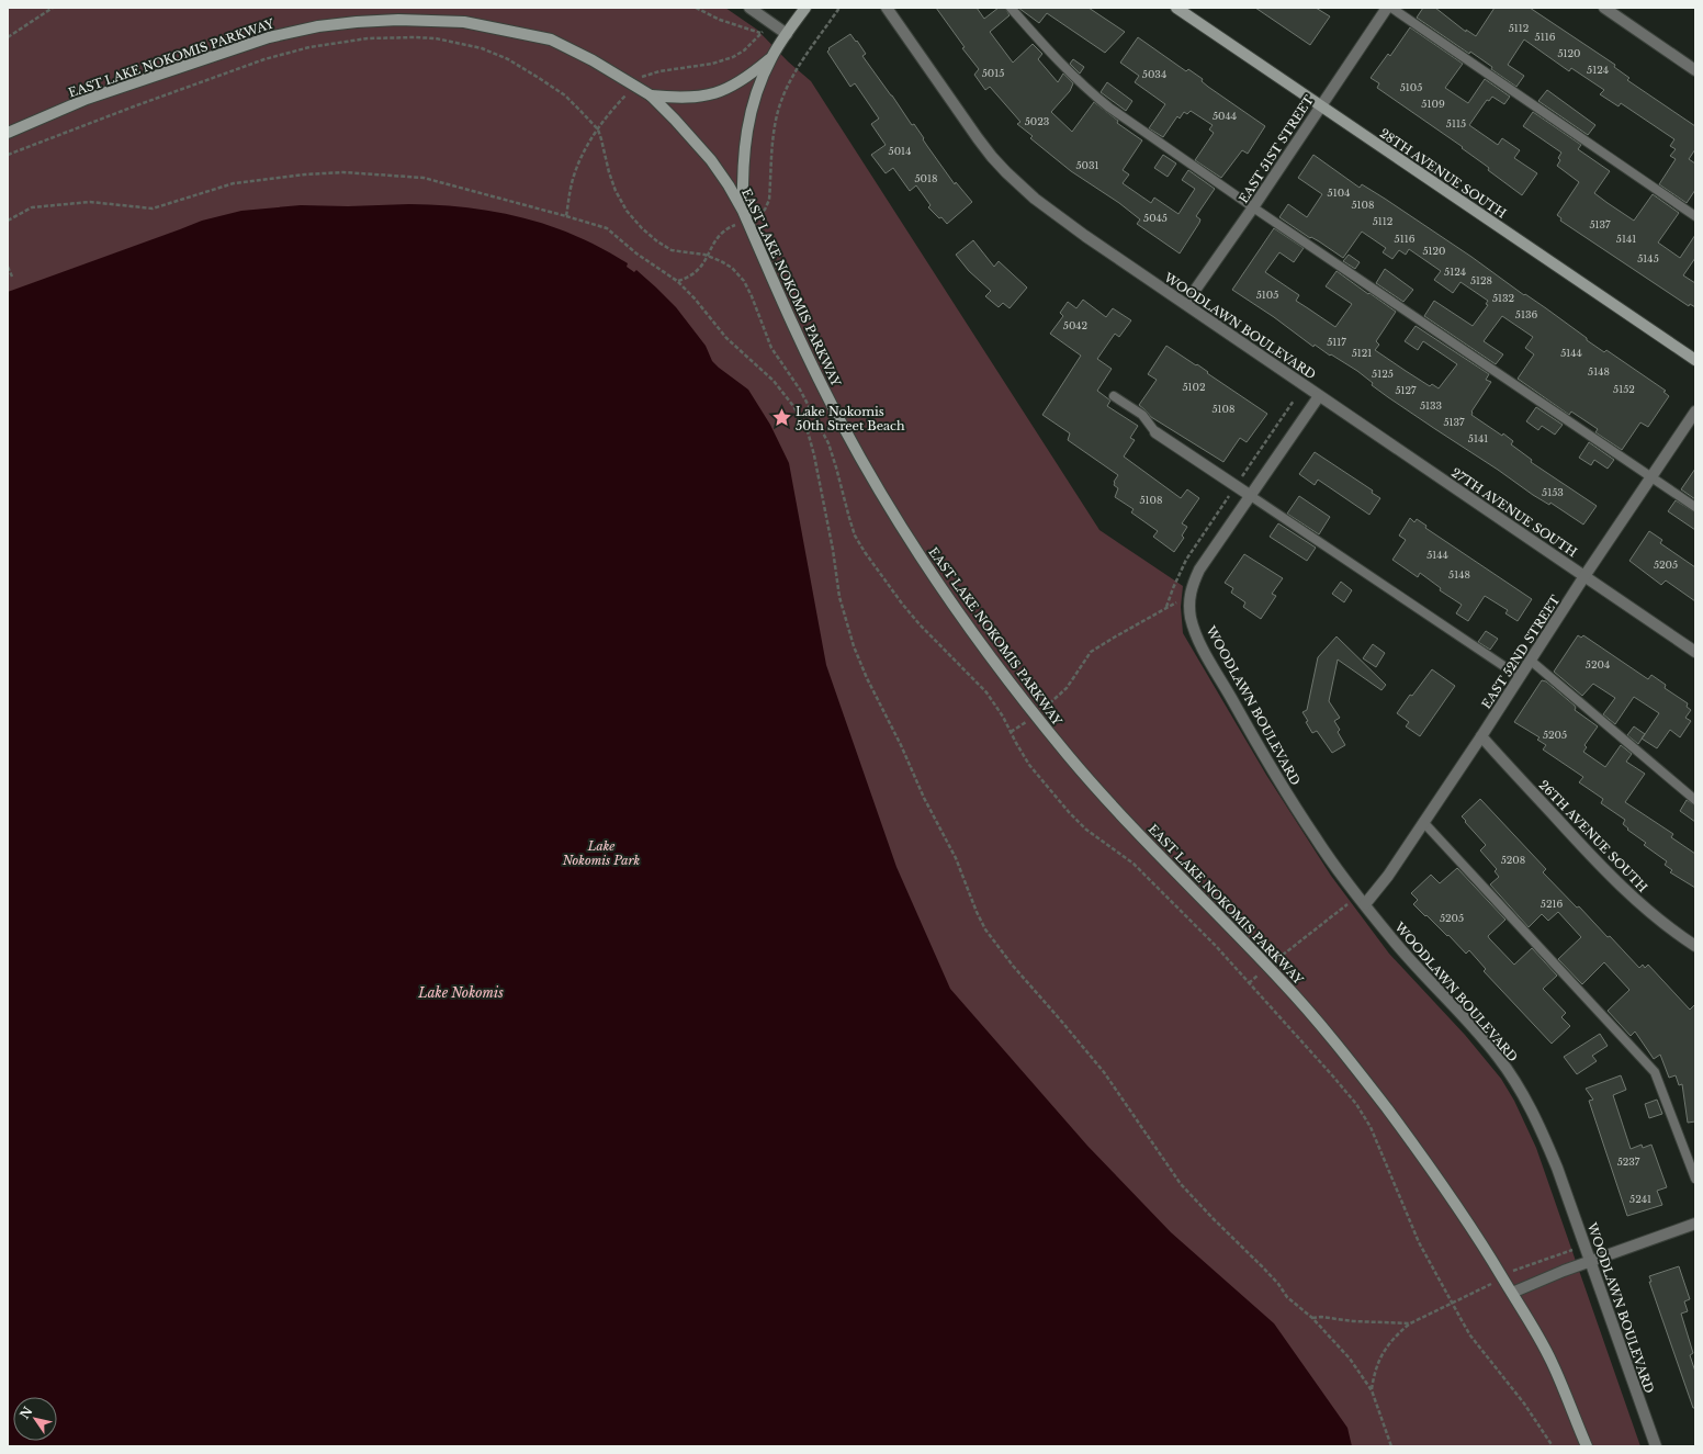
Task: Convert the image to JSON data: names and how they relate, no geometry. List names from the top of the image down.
{
  "streets": {
    "street": [
      "EAST LAKE NOKOMIS PARKWAY",
      "EAST 51ST STREET",
      "28TH AVENUE SOUTH",
      "WOODLAWN BOULEVARD",
      "27TH AVENUE SOUTH",
      "EAST 52ND STREET",
      "26TH AVENUE SOUTH"
    ]
  },
  "crossings": [
    ["EAST 51ST STREET", "28TH AVENUE SOUTH"],
    ["EAST 51ST STREET", "WOODLAWN BOULEVARD"],
    ["WOODLAWN BOULEVARD", "27TH AVENUE SOUTH"],
    ["WOODLAWN BOULEVARD", "EAST 52ND STREET"],
    ["27TH AVENUE SOUTH", "EAST 52ND STREET"],
    ["EAST 52ND STREET", "26TH AVENUE SOUTH"]
  ],
  "water": ["Lake Nokomis"],
  "parks": ["Lake Nokomis Park"],
  "places": {
    "place": ["Lake Nokomis 50th Street Beach"]
  },
  "house_numbers": [
    "5112",
    "5116",
    "5120",
    "5124",
    "5015",
    "5034",
    "5105",
    "5109",
    "5044",
    "5023",
    "5115",
    "5014",
    "5031",
    "5018",
    "5104",
    "5108",
    "5045",
    "5112",
    "5137",
    "5116",
    "5141",
    "5120",
    "5145",
    "5124",
    "5128",
    "5105",
    "5132",
    "5136",
    "5042",
    "5117",
    "5121",
    "5144",
    "5148",
    "5125",
    "5102",
    "5152",
    "5127",
    "5133",
    "5108",
    "5137",
    "5141",
    "5153",
    "5108",
    "5144",
    "5205",
    "5148",
    "5204",
    "5205",
    "5208",
    "5216",
    "5205",
    "5237",
    "5241"
  ],
  "north": "top left"
}
